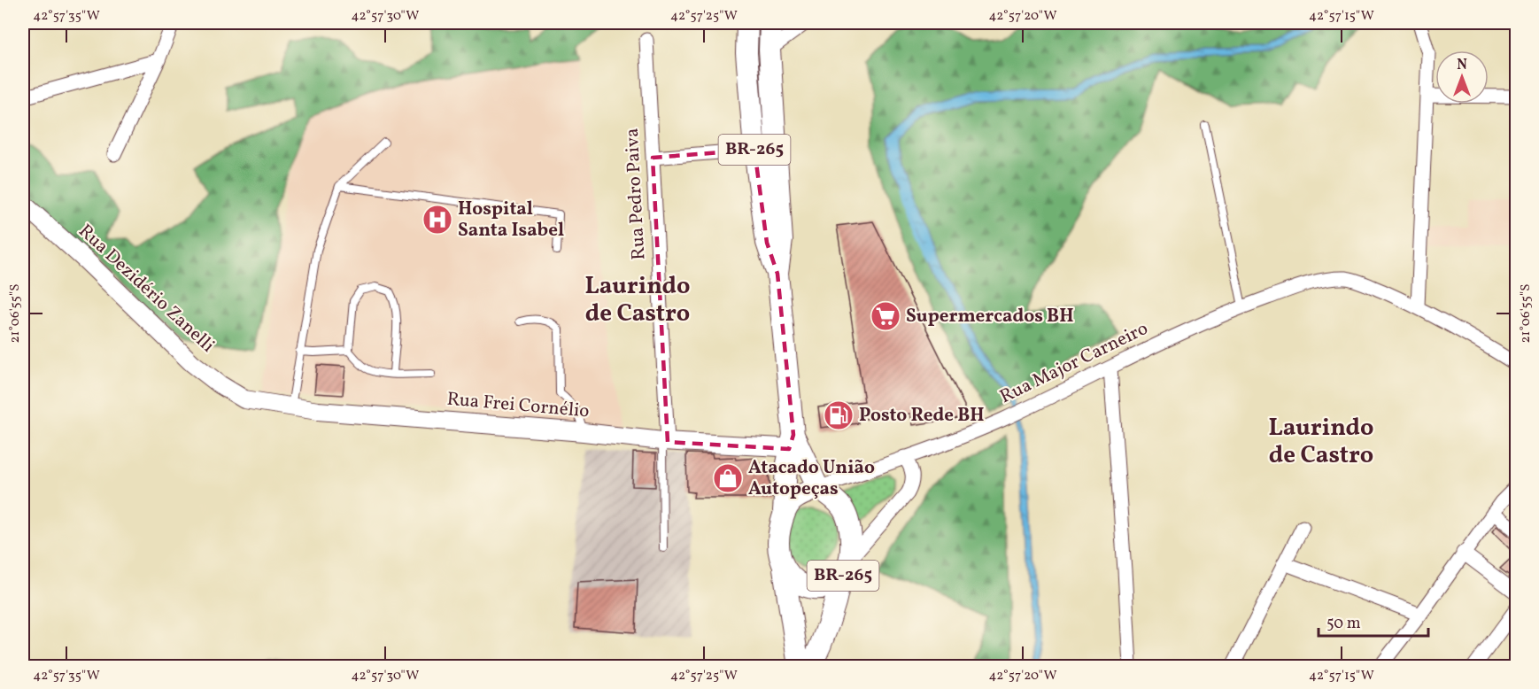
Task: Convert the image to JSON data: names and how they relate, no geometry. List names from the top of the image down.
{
  "streets": {
    "main road": ["BR-265"],
    "street": [
      "Rua Pedro Paiva",
      "Rua Dezidério Zanelli",
      "Rua Major Carneiro",
      "Rua Frei Cornélio"
    ]
  },
  "crossings": [
    ["BR-265", "Rua Major Carneiro"],
    ["BR-265", "Rua Frei Cornélio"],
    ["Rua Pedro Paiva", "Rua Frei Cornélio"],
    ["Rua Dezidério Zanelli", "Rua Frei Cornélio"]
  ],
  "districts": ["Laurindo de Castro", "Laurindo de Castro"],
  "places": {
    "hospital": ["Hospital Santa Isabel"],
    "supermarket": ["Supermercados BH"],
    "fuel station": ["Posto Rede BH"],
    "shop": ["Atacado União Autopeças"]
  },
  "scale_bar": "50 m",
  "north": "top",
  "coordinates": [
    "42°57'35\"W",
    "42°57'30\"W",
    "42°57'25\"W",
    "42°57'20\"W",
    "42°57'15\"W",
    "21°06'55\"S"
  ]
}
